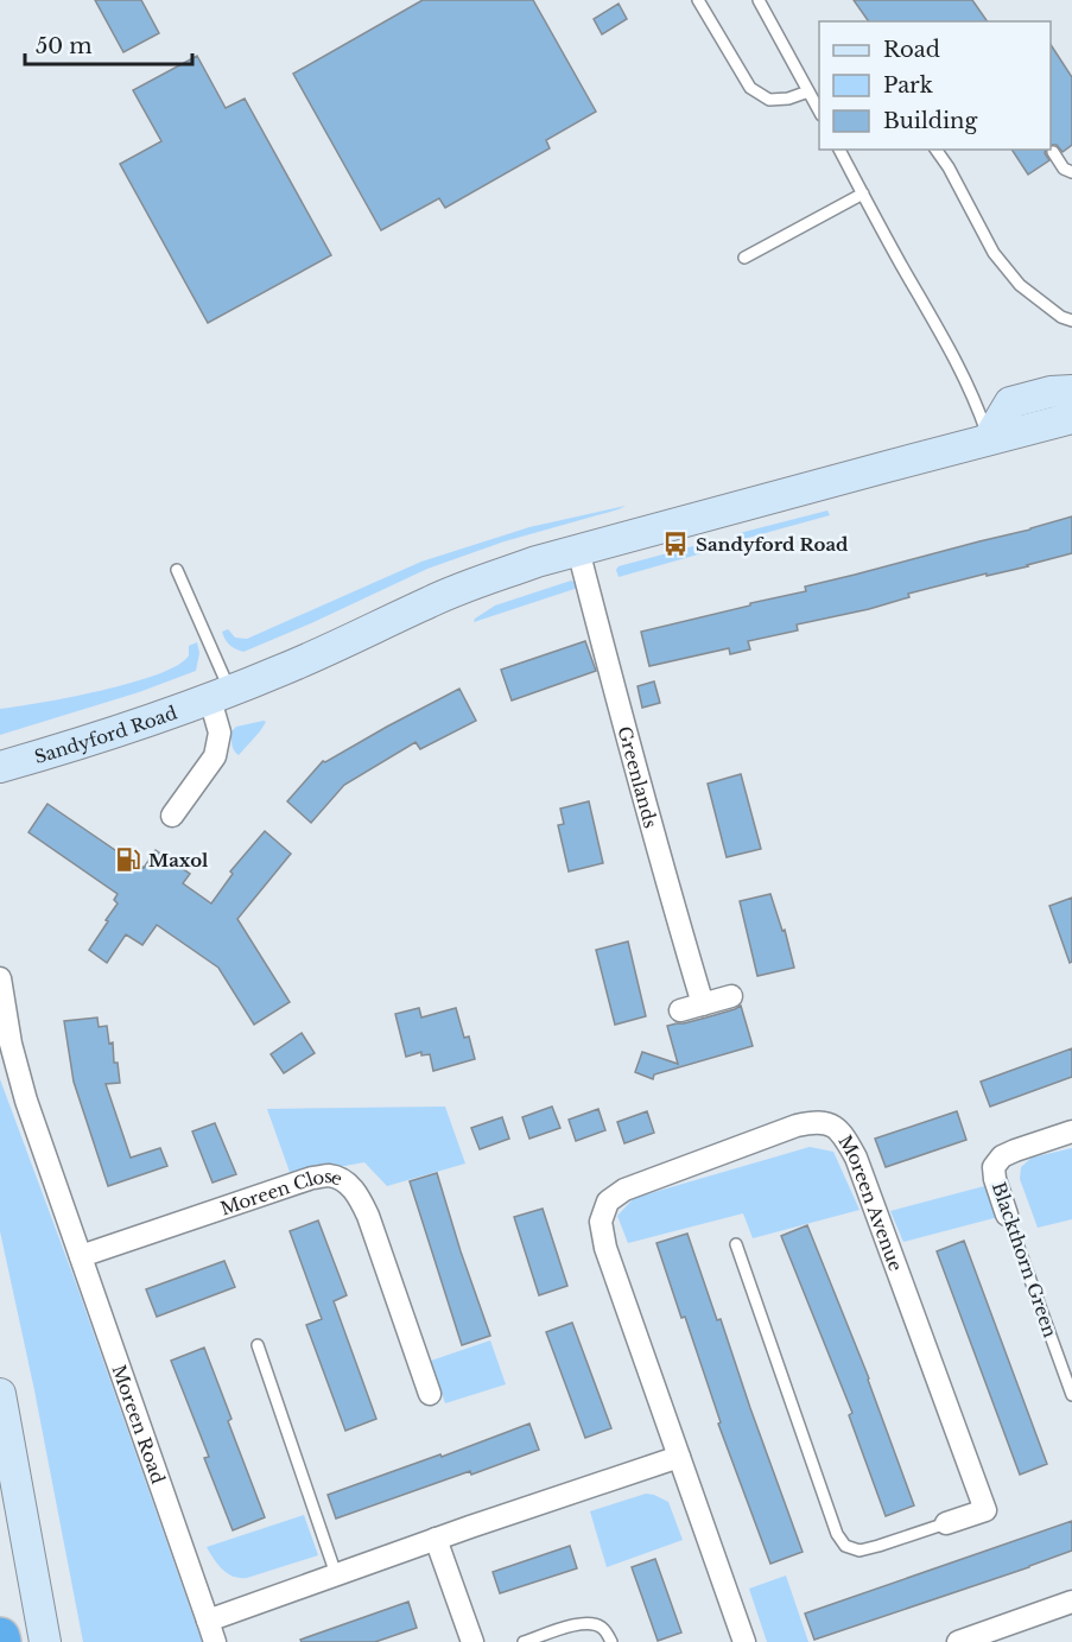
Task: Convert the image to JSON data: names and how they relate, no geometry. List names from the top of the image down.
{
  "streets": {
    "main road": ["Sandyford Road"],
    "street": [
      "Greenlands",
      "Moreen Close",
      "Moreen Avenue",
      "Blackthorn Green",
      "Moreen Road"
    ]
  },
  "crossings": [
    ["Sandyford Road", "Greenlands"],
    ["Moreen Close", "Moreen Road"]
  ],
  "places": {
    "bus stop": ["Sandyford Road"],
    "fuel station": ["Maxol"]
  },
  "legend": ["Road", "Park", "Building"],
  "scale_bar": "50 m"
}
